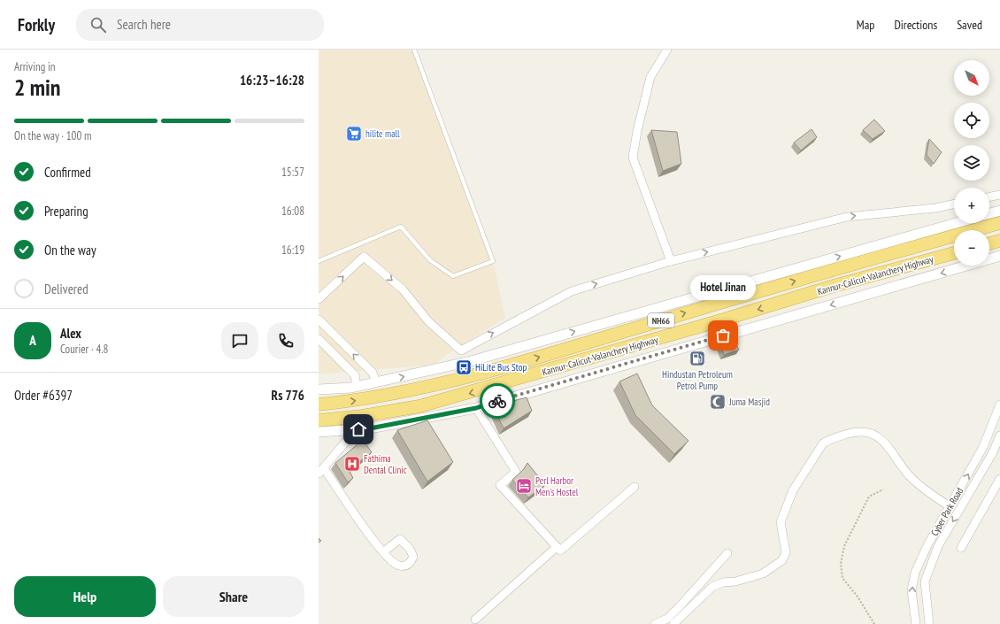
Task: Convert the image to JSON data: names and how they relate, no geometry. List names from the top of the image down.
{
  "streets": {
    "highway": ["Kannur-Calicut-Valanchery Highway", "NH66"],
    "street": ["Cyber Park Road"]
  },
  "places": {
    "supermarket": ["hilite mall"],
    "other": ["Hotel Jinan"],
    "fuel station": ["Hindustan Petroleum Petrol Pump"],
    "bus stop": ["HiLite Bus Stop"],
    "mosque": ["Juma Masjid"],
    "hospital": ["Fathima Dental Clinic"],
    "hotel": ["Perl Harbor Men's Hostel"]
  },
  "north": "bottom right",
  "page": {
    "header": "Forkly",
    "search": "Search here",
    "nav": ["Map", "Directions", "Saved"],
    "heading": ["2 min", "Arriving in", "16:23–16:28"],
    "panel": [
      "Alex",
      "Courier · 4.8",
      "Order #6397",
      "Rs 776"
    ],
    "map_buttons": ["+", "−"],
    "bar": "On the way · 100 m",
    "list": [
      ["Confirmed", "15:57"],
      ["Preparing", "16:08"],
      ["On the way", "16:19"],
      "Delivered"
    ],
    "bubble": "Hotel Jinan",
    "round": "A",
    "buttons": ["Help", "Share"]
  }
}
